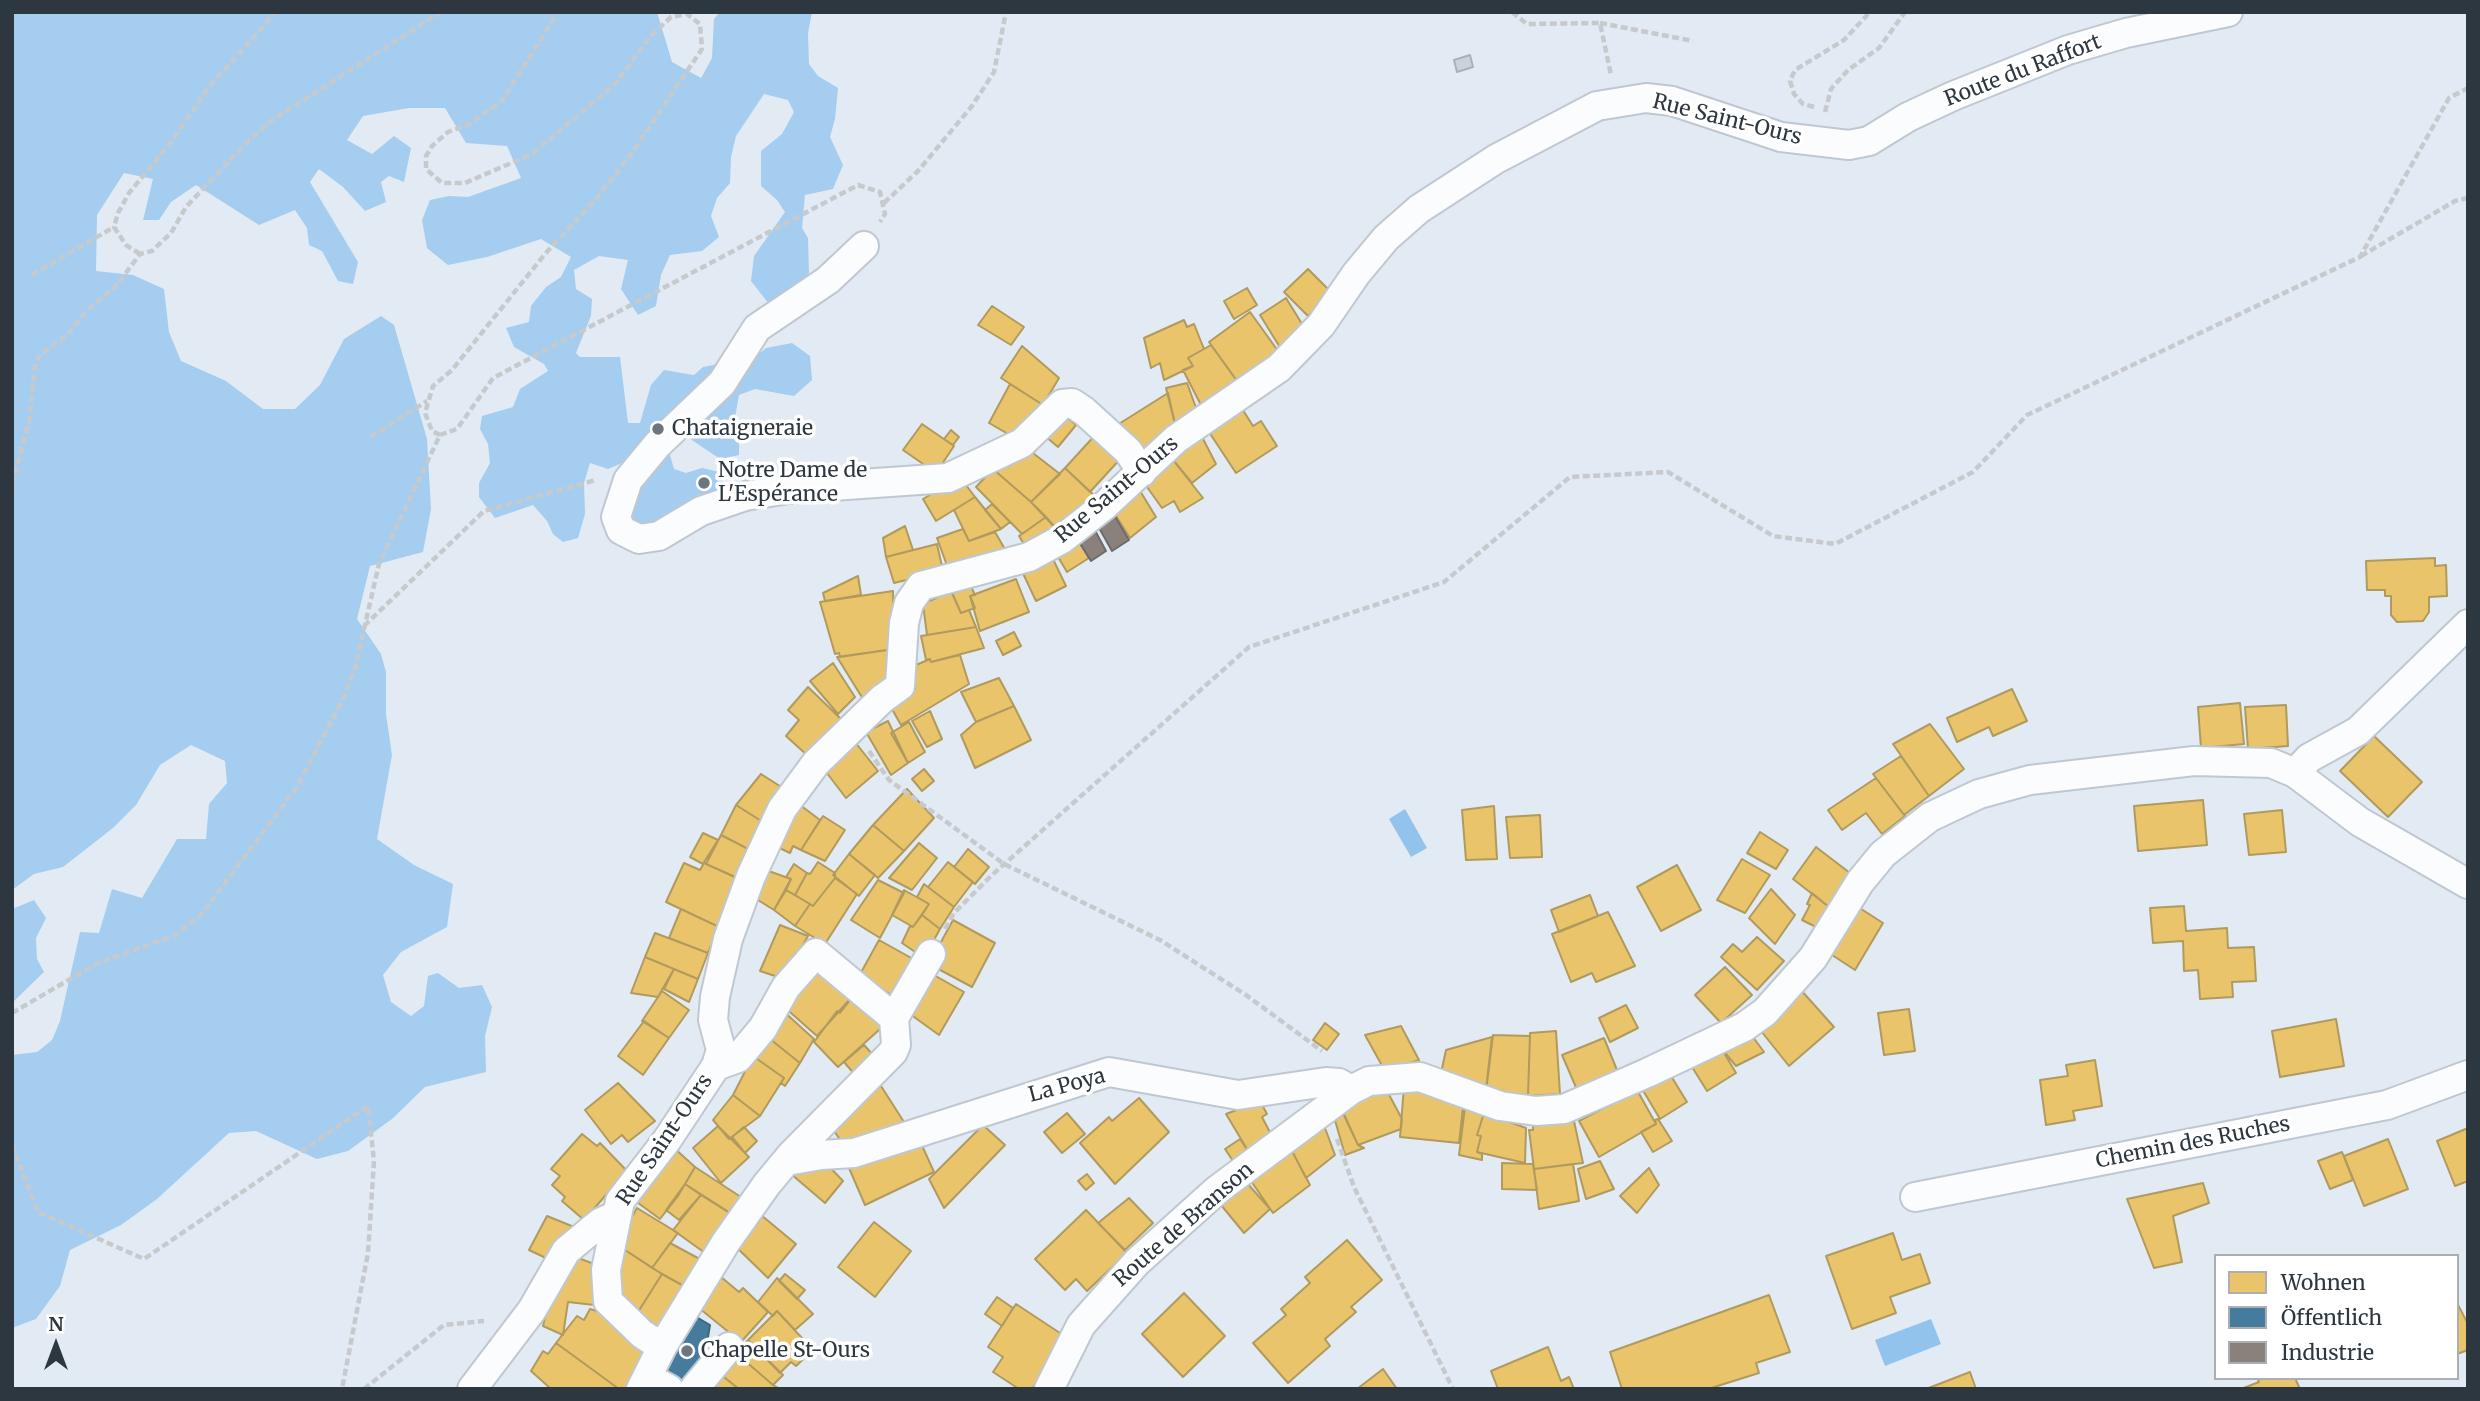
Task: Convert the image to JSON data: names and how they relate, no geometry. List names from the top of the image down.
{
  "streets": {
    "street": [
      "Route du Raffort",
      "Rue Saint-Ours",
      "La Poya",
      "Chemin des Ruches",
      "Route de Branson"
    ]
  },
  "crossings": [
    ["Route du Raffort", "Rue Saint-Ours"],
    ["La Poya", "Route de Branson"]
  ],
  "places": ["Chataigneraie", "Notre Dame de L'Espérance", "Chapelle St-Ours"],
  "legend": ["Wohnen", "Öffentlich", "Industrie"],
  "north": "top"
}
